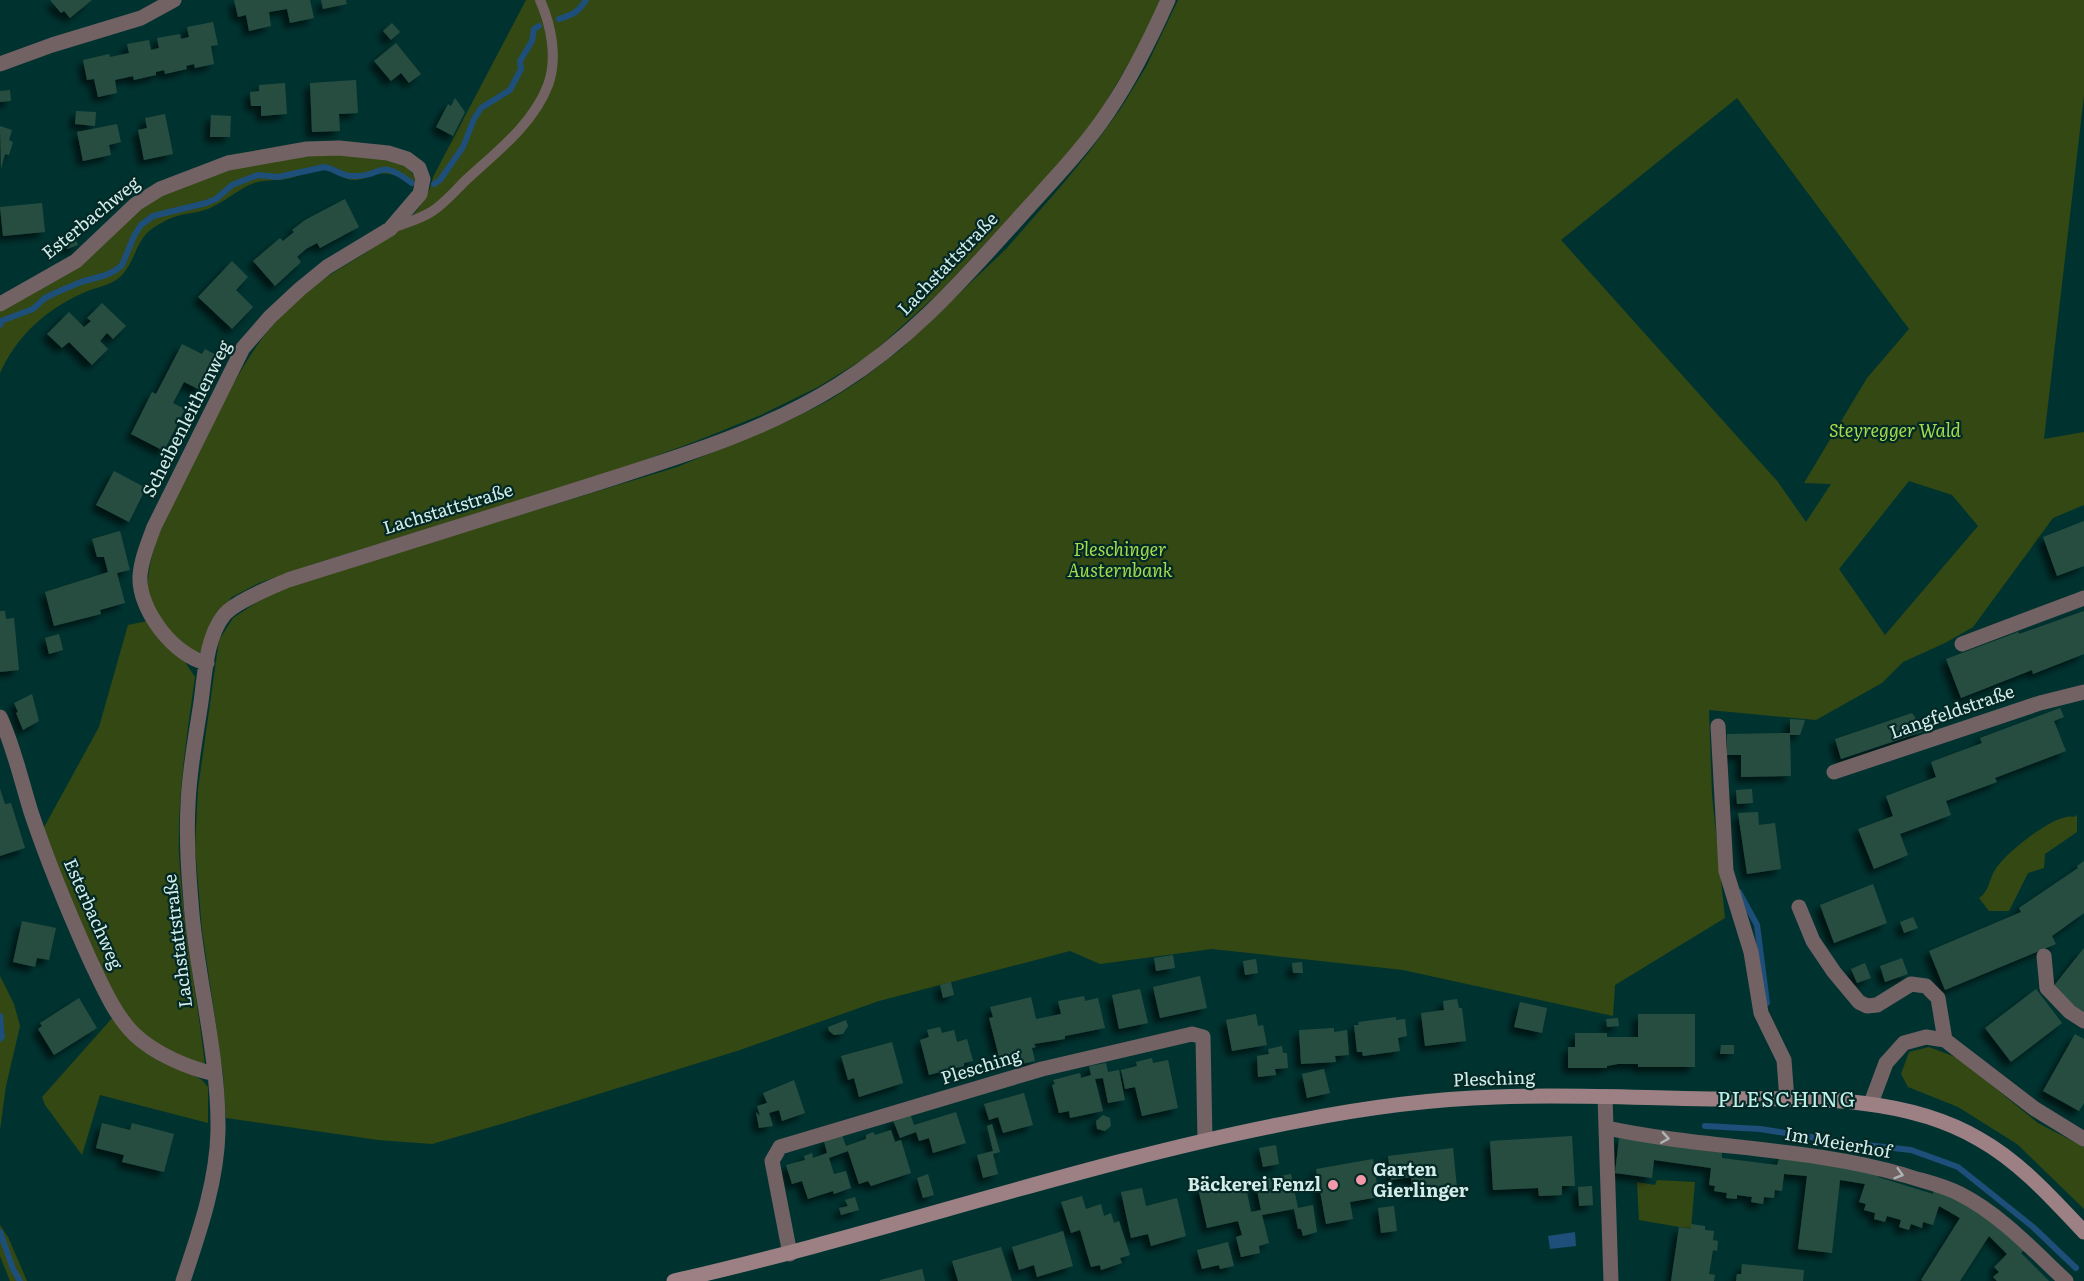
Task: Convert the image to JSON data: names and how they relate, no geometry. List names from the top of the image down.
{
  "streets": {
    "main road": ["Plesching"],
    "street": [
      "Esterbachweg",
      "Lachstattstraße",
      "Scheibenleithenweg",
      "Langfeldstraße",
      "Im Meierhof"
    ]
  },
  "crossings": [
    ["Esterbachweg", "Lachstattstraße"],
    ["Esterbachweg", "Scheibenleithenweg"],
    ["Lachstattstraße", "Scheibenleithenweg"]
  ],
  "districts": ["PLESCHING"],
  "parks": ["Steyregger Wald", "Pleschinger Austernbank"],
  "places": ["Garten Gierlinger", "Bäckerei Fenzl"]
}
